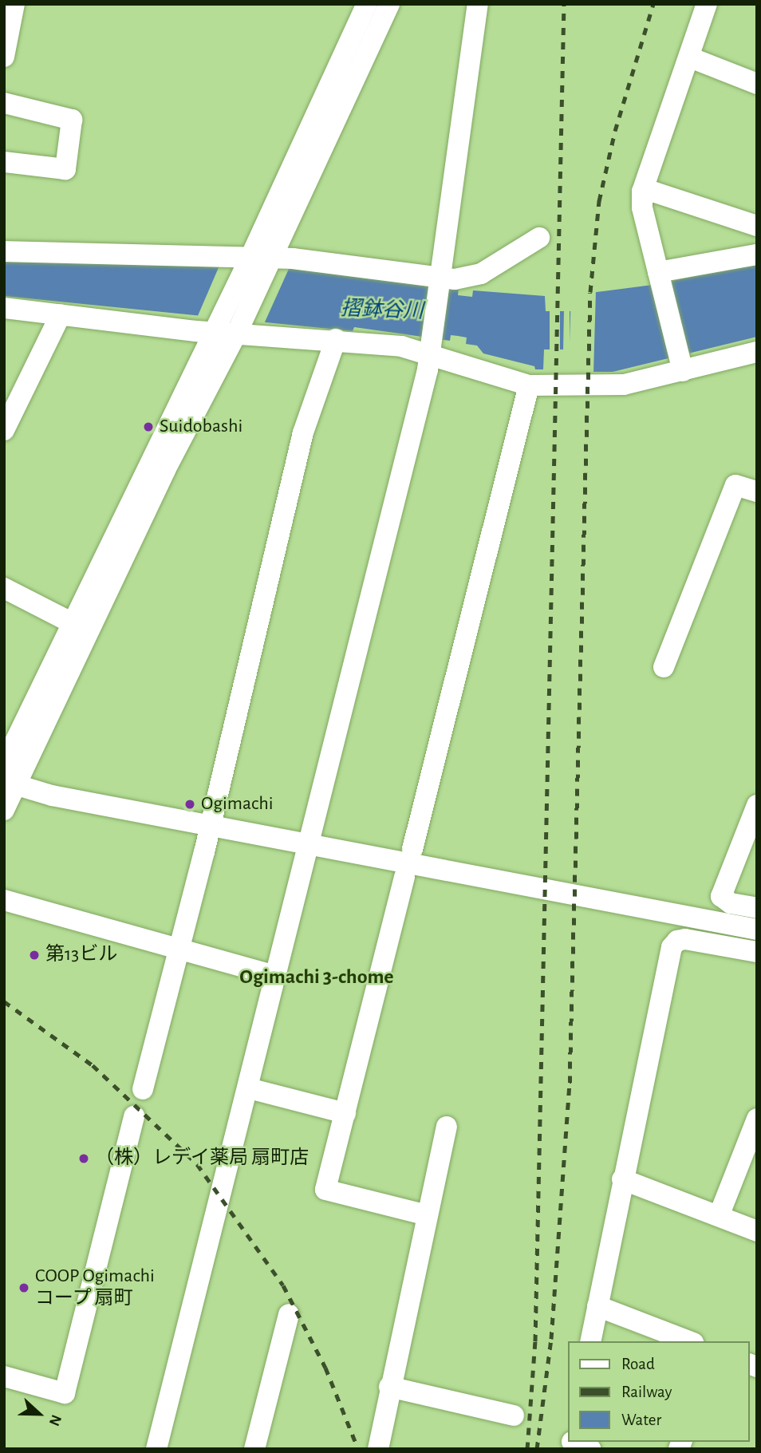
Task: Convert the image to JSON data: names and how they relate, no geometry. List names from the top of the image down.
{
  "districts": ["Ogimachi 3-chome"],
  "water": ["摺鉢谷川"],
  "places": [
    "Suidobashi",
    "Ogimachi",
    "第13ビル",
    "（株）レデイ薬局 扇町店",
    "COOP Ogimachi コープ 扇町"
  ],
  "legend": ["Road", "Railway", "Water"],
  "north": "right"
}
